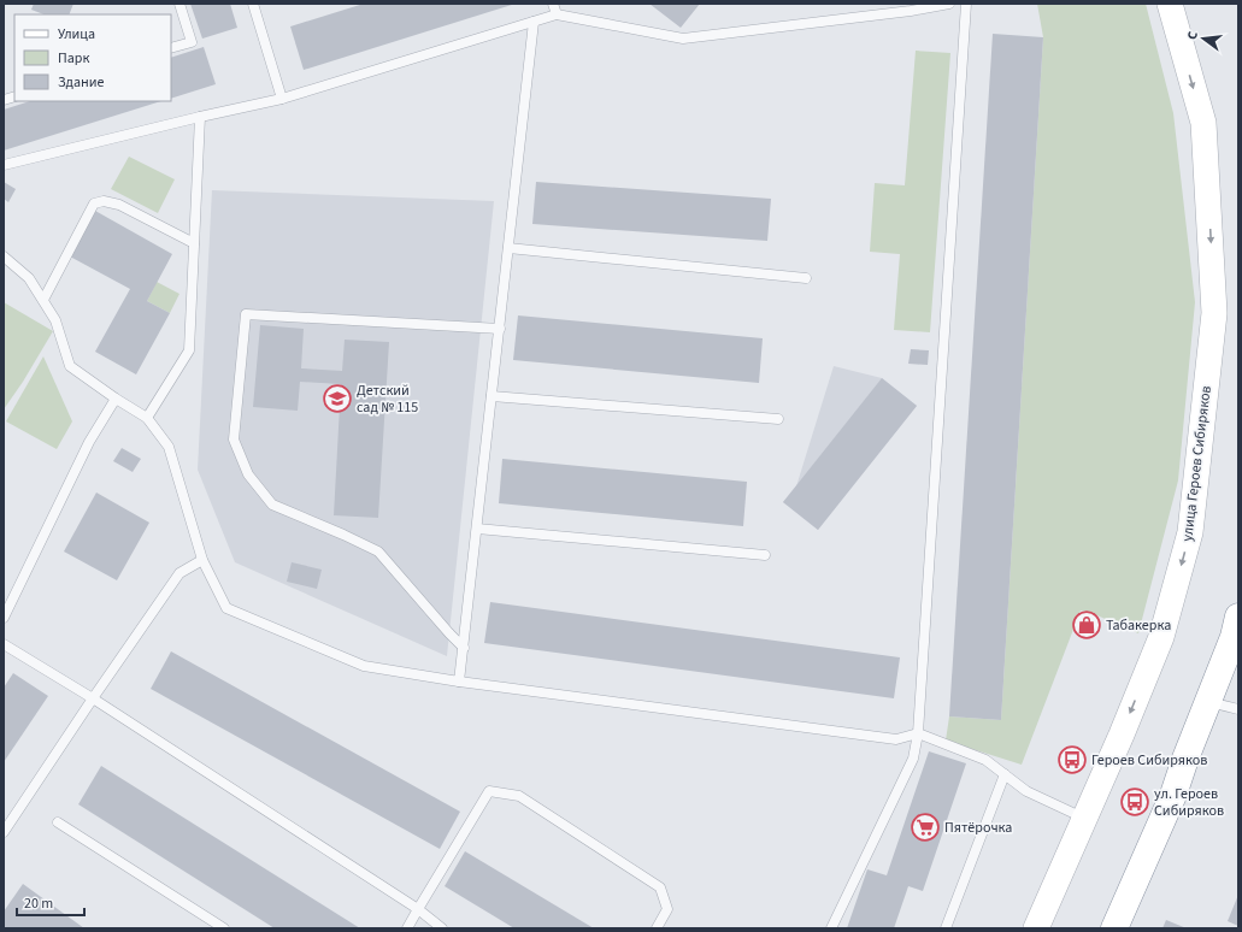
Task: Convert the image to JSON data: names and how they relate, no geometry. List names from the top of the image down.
{
  "streets": {
    "street": ["улица Героев Сибиряков"]
  },
  "one_way": ["улица Героев Сибиряков"],
  "places": {
    "school or university": ["Детский сад № 115"],
    "shop": ["Табакерка"],
    "bus stop": ["Героев Сибиряков", "ул. Героев Сибиряков"],
    "supermarket": ["Пятёрочка"]
  },
  "legend": ["Улица", "Парк", "Здание"],
  "scale_bar": "20 m",
  "north": "left"
}
